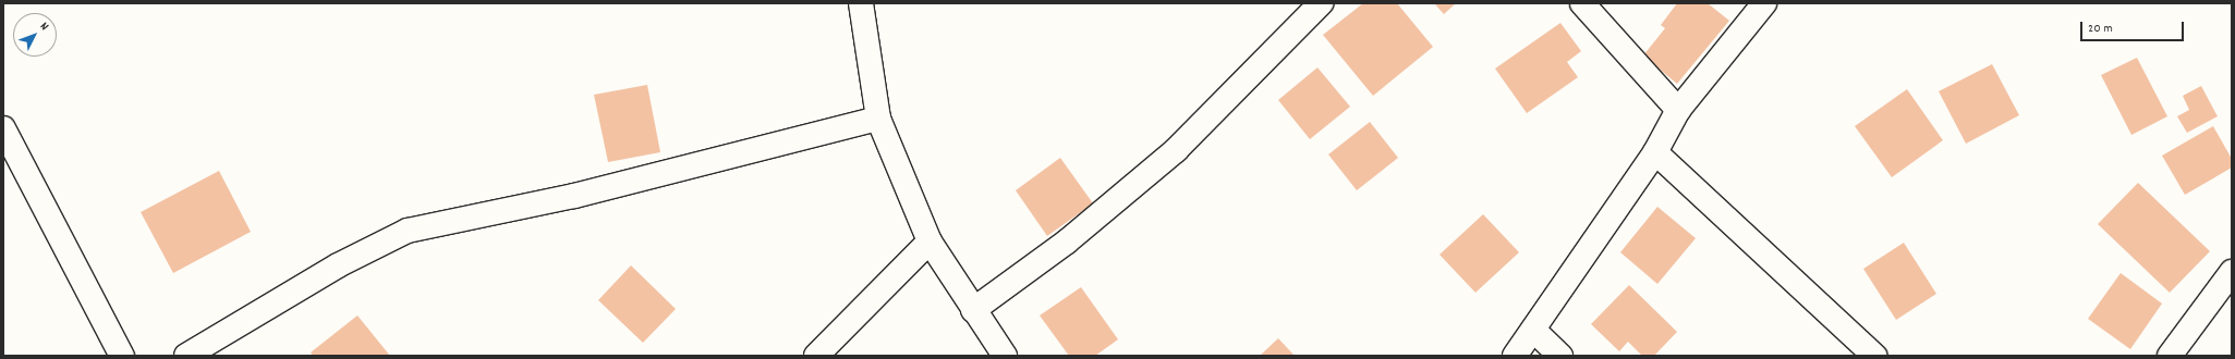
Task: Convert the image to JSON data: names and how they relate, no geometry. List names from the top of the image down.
{
  "scale_bar": "20 m",
  "north": "top right"
}
